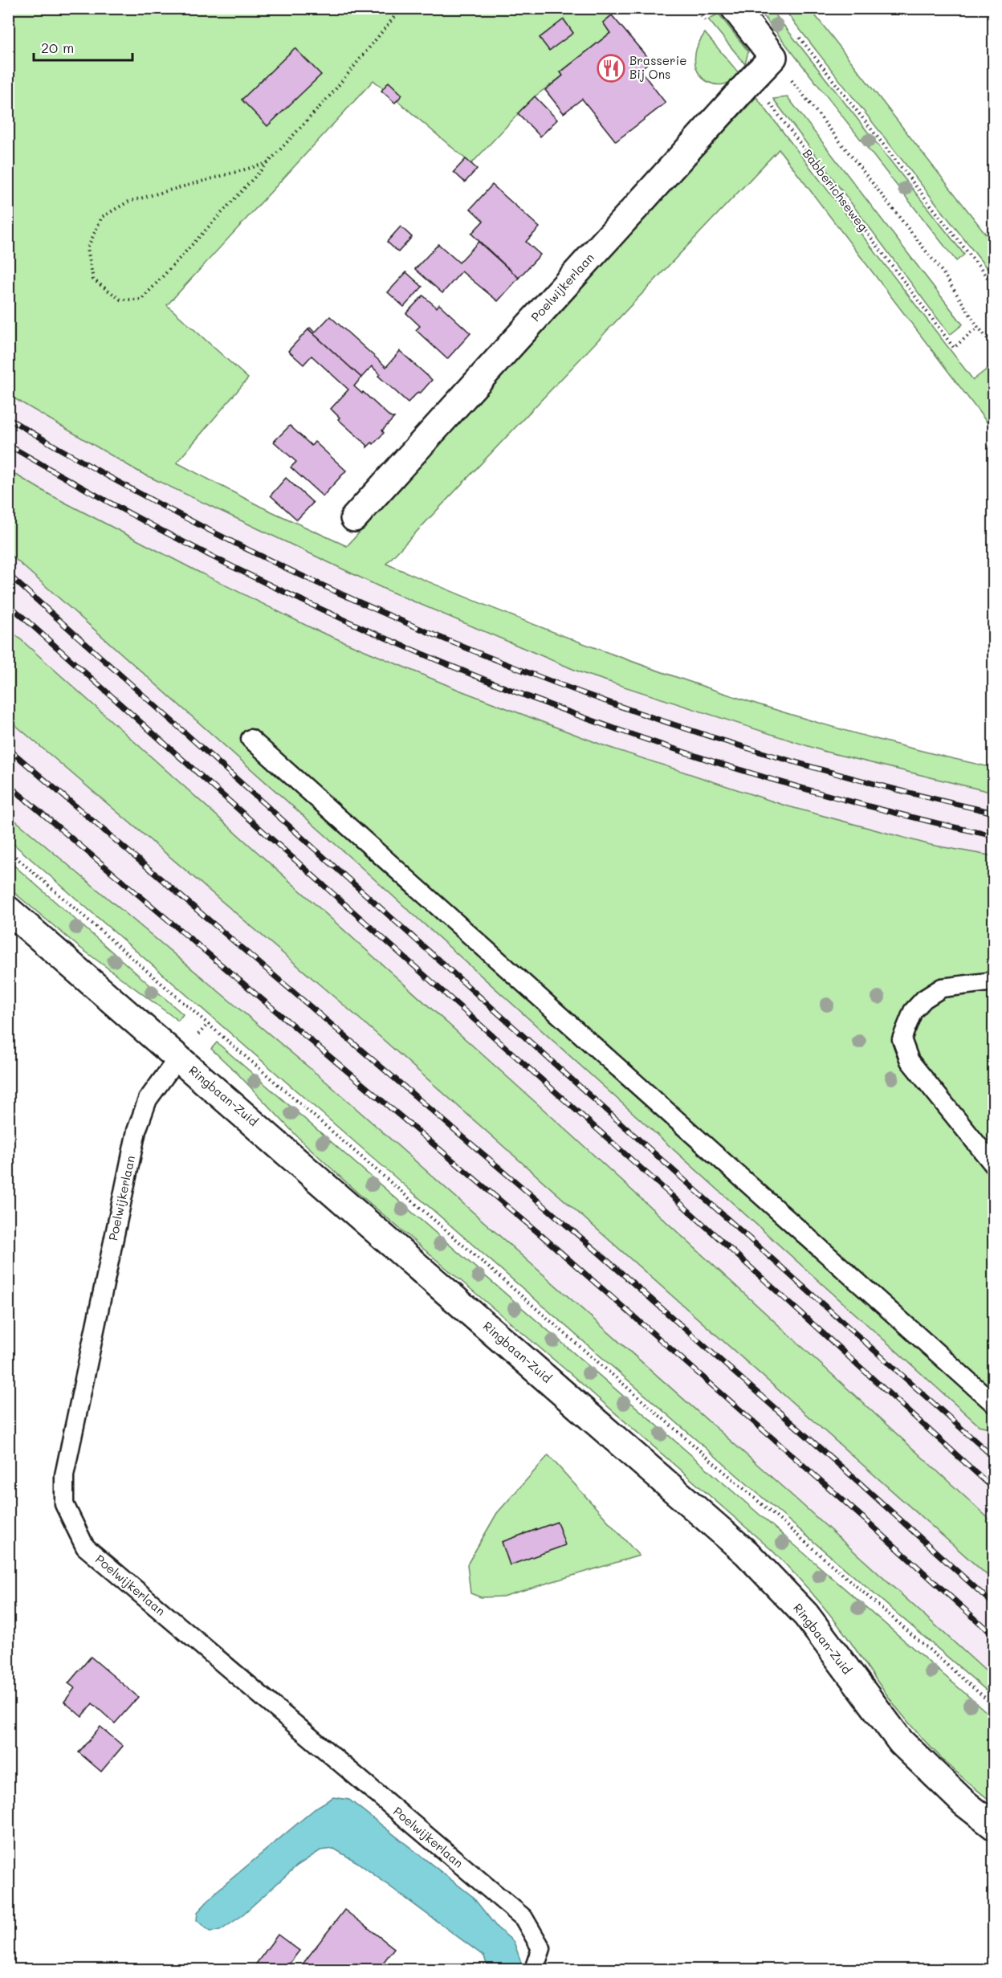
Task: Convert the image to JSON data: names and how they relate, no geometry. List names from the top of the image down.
{
  "streets": {
    "street": ["Poelwijkerlaan", "Ringbaan-Zuid"],
    "path": ["Babberichseweg"]
  },
  "crossings": [
    ["Babberichseweg", "Poelwijkerlaan"],
    ["Poelwijkerlaan", "Ringbaan-Zuid"]
  ],
  "places": {
    "restaurant": ["Brasserie Bij Ons"]
  },
  "scale_bar": "20 m"
}
